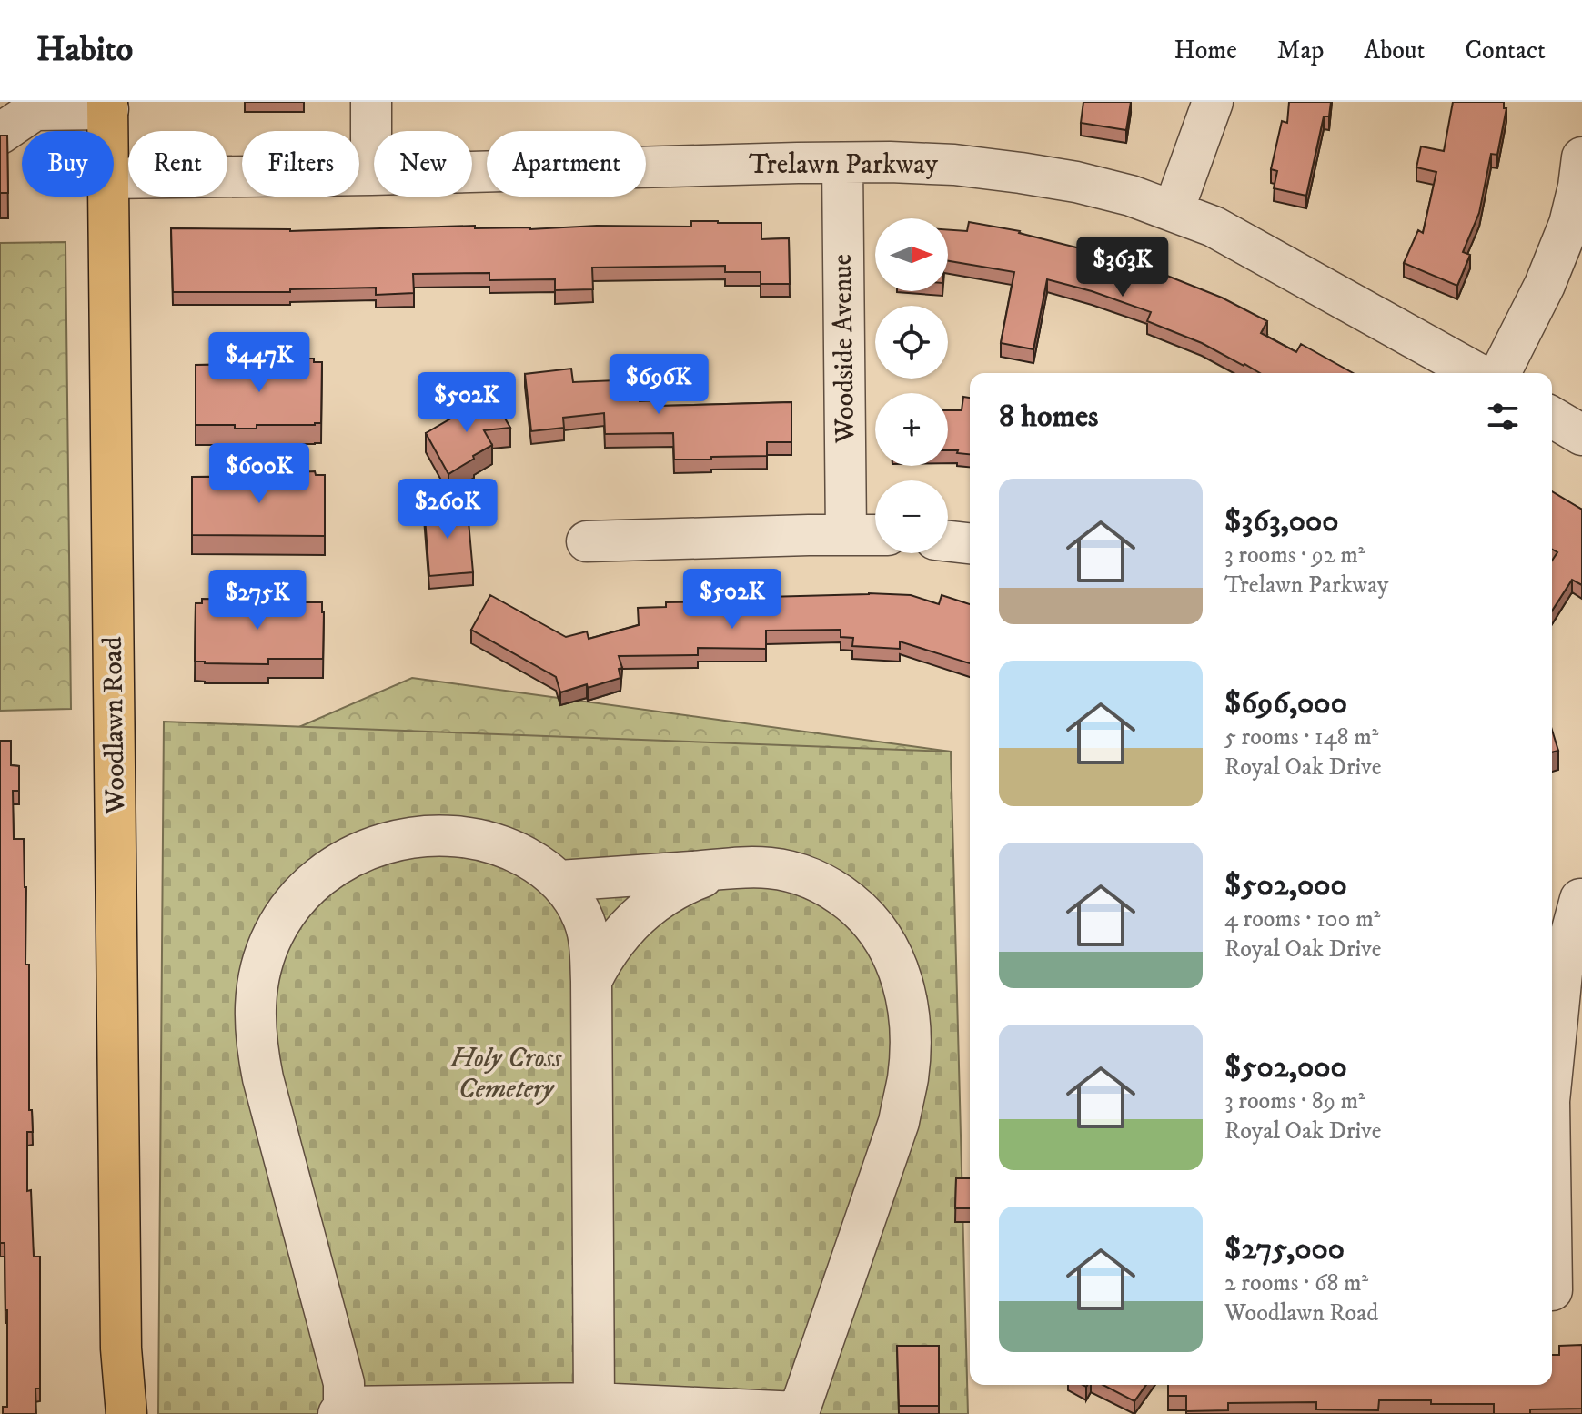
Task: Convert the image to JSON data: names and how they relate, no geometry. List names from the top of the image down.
{
  "streets": {
    "main road": ["Woodlawn Road"],
    "street": ["Trelawn Parkway", "Woodside Avenue"]
  },
  "crossings": [
    ["Trelawn Parkway", "Woodside Avenue"]
  ],
  "parks": ["Holy Cross Cemetery"],
  "north": "right",
  "page": {
    "header": "Habito",
    "nav": [
      "Home",
      "Map",
      "About",
      "Contact"
    ],
    "chip": [
      "Buy",
      "Rent",
      "Filters",
      "New",
      "Apartment"
    ],
    "map_buttons": ["+", "−"],
    "price": [
      "$363K",
      "$447K",
      "$696K",
      "$502K",
      "$600K",
      "$260K",
      "$502K",
      "$275K"
    ],
    "heading": "8 homes",
    "list": [
      {
        "name": "$363,000",
        "note": "3 rooms · 92 m² · Trelawn Parkway"
      },
      {
        "name": "$696,000",
        "note": "5 rooms · 148 m² · Royal Oak Drive"
      },
      {
        "name": "$502,000",
        "note": "4 rooms · 100 m² · Royal Oak Drive"
      },
      {
        "name": "$502,000",
        "note": "3 rooms · 89 m² · Royal Oak Drive"
      },
      {
        "name": "$275,000",
        "note": "2 rooms · 68 m² · Woodlawn Road"
      }
    ]
  }
}
